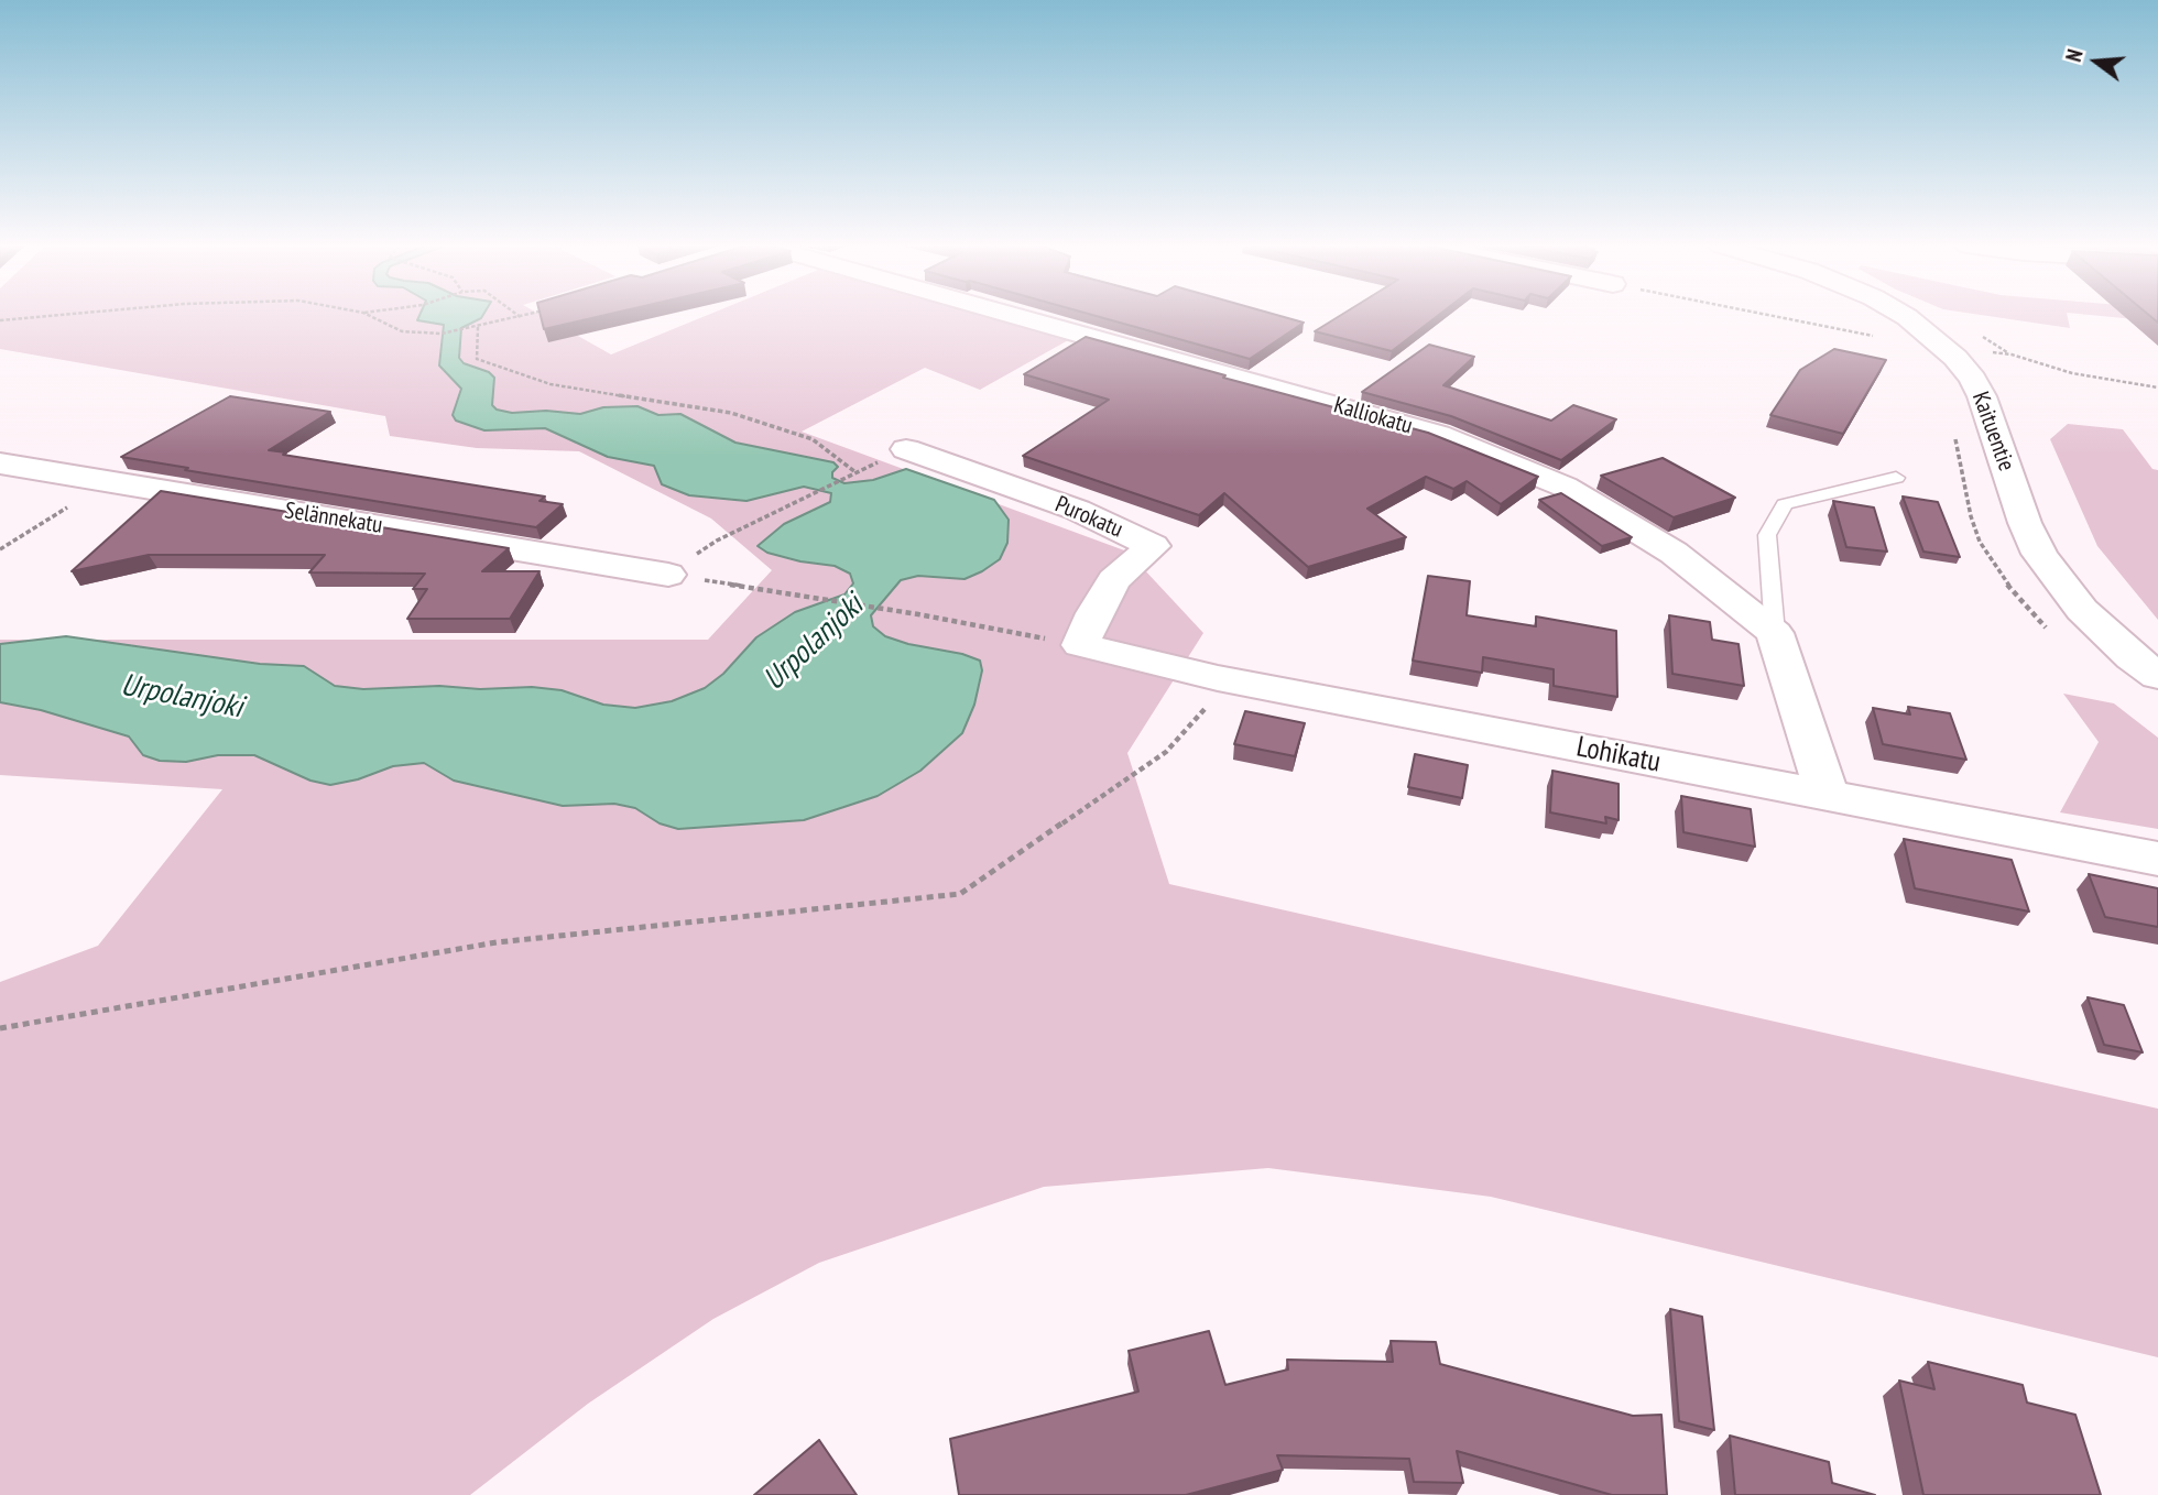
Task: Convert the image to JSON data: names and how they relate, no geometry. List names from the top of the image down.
{
  "streets": {
    "street": [
      "Kalliokatu",
      "Kaituentie",
      "Purokatu",
      "Selännekatu",
      "Lohikatu"
    ]
  },
  "crossings": [
    ["Purokatu", "Lohikatu"]
  ],
  "water": ["Urpolanjoki"],
  "north": "left"
}
